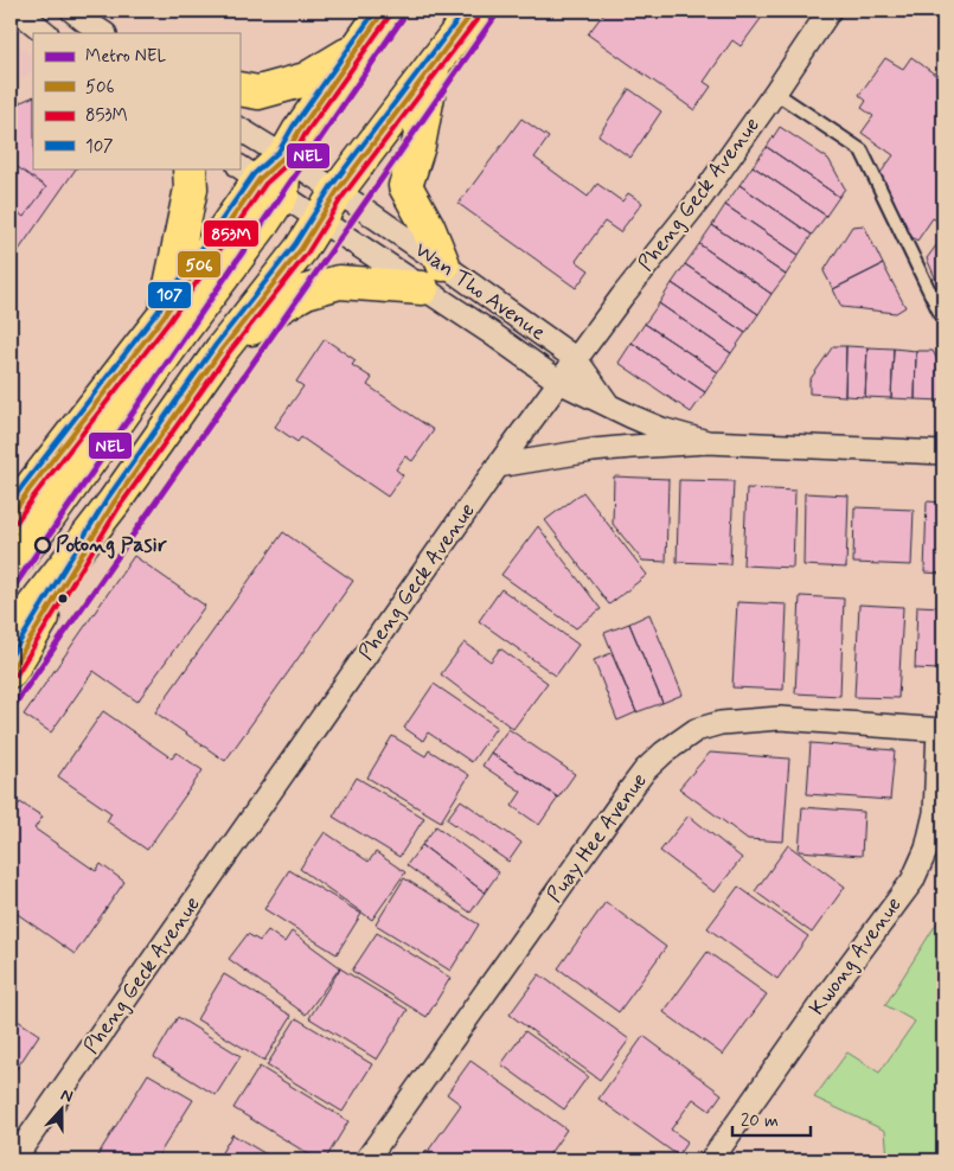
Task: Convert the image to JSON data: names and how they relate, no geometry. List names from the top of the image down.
{
  "streets": {
    "street": [
      "Pheng Geck Avenue",
      "Wan Tho Avenue",
      "Puay Hee Avenue",
      "Kwong Avenue"
    ]
  },
  "crossings": [
    ["Pheng Geck Avenue", "Wan Tho Avenue"],
    ["Puay Hee Avenue", "Kwong Avenue"]
  ],
  "places": ["Potong Pasir"],
  "lines": [
    "metro line NEL",
    "transit line 506",
    "transit line 107",
    "transit line 853M"
  ],
  "legend": [
    "Metro NEL",
    "506",
    "853M",
    "107"
  ],
  "scale_bar": "20 m",
  "north": "top"
}
